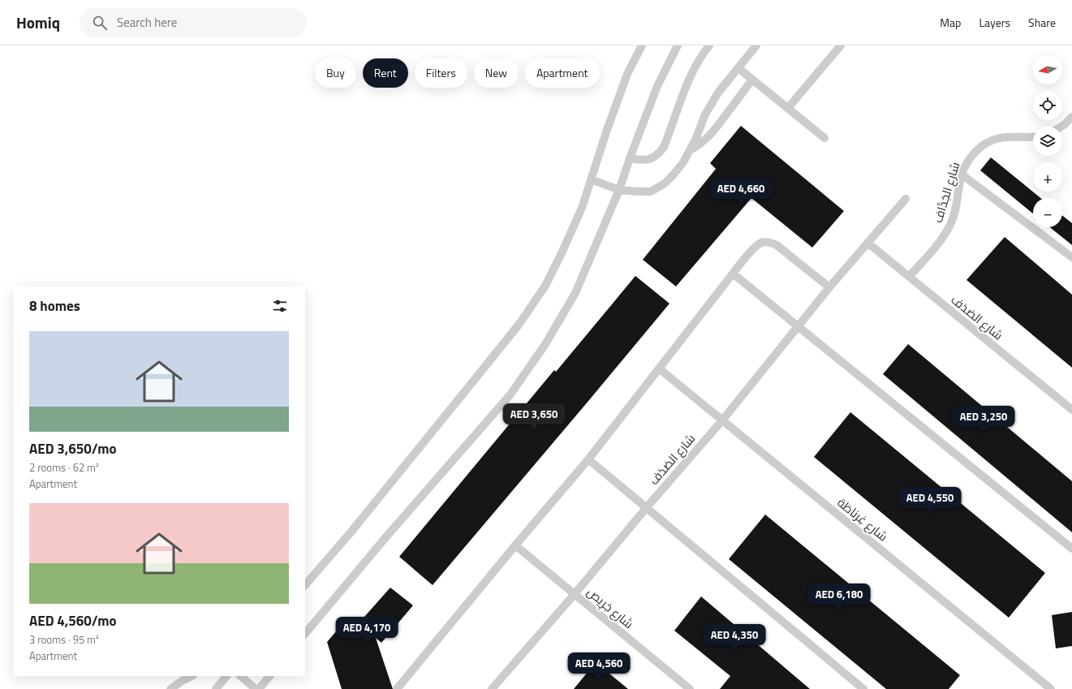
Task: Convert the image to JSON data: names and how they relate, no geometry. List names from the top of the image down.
{
  "streets": {
    "lane": [
      "شارع الجَدَّاف",
      "شارع الصَدَف",
      "شارع غِرناطَة",
      "شارع خِرِيص"
    ]
  },
  "crossings": [
    ["شارع الجَدَّاف", "شارع الصَدَف"],
    ["شارع الصَدَف", "شارع غِرناطَة"],
    ["شارع الصَدَف", "شارع خِرِيص"]
  ],
  "north": "left",
  "page": {
    "header": "Homiq",
    "search": "Search here",
    "nav": ["Map", "Layers", "Share"],
    "map_buttons": ["+", "−"],
    "chip": [
      "Buy",
      "Rent",
      "Filters",
      "New",
      "Apartment"
    ],
    "price": [
      "AED 4,660",
      "AED 3,650",
      "AED 3,250",
      "AED 4,550",
      "AED 6,180",
      "AED 4,170",
      "AED 4,350",
      "AED 4,560"
    ],
    "heading": "8 homes",
    "list": [
      {
        "name": "AED 3,650/mo",
        "note": "2 rooms · 62 m² · Apartment"
      },
      {
        "name": "AED 4,560/mo",
        "note": "3 rooms · 95 m² · Apartment"
      }
    ]
  }
}
